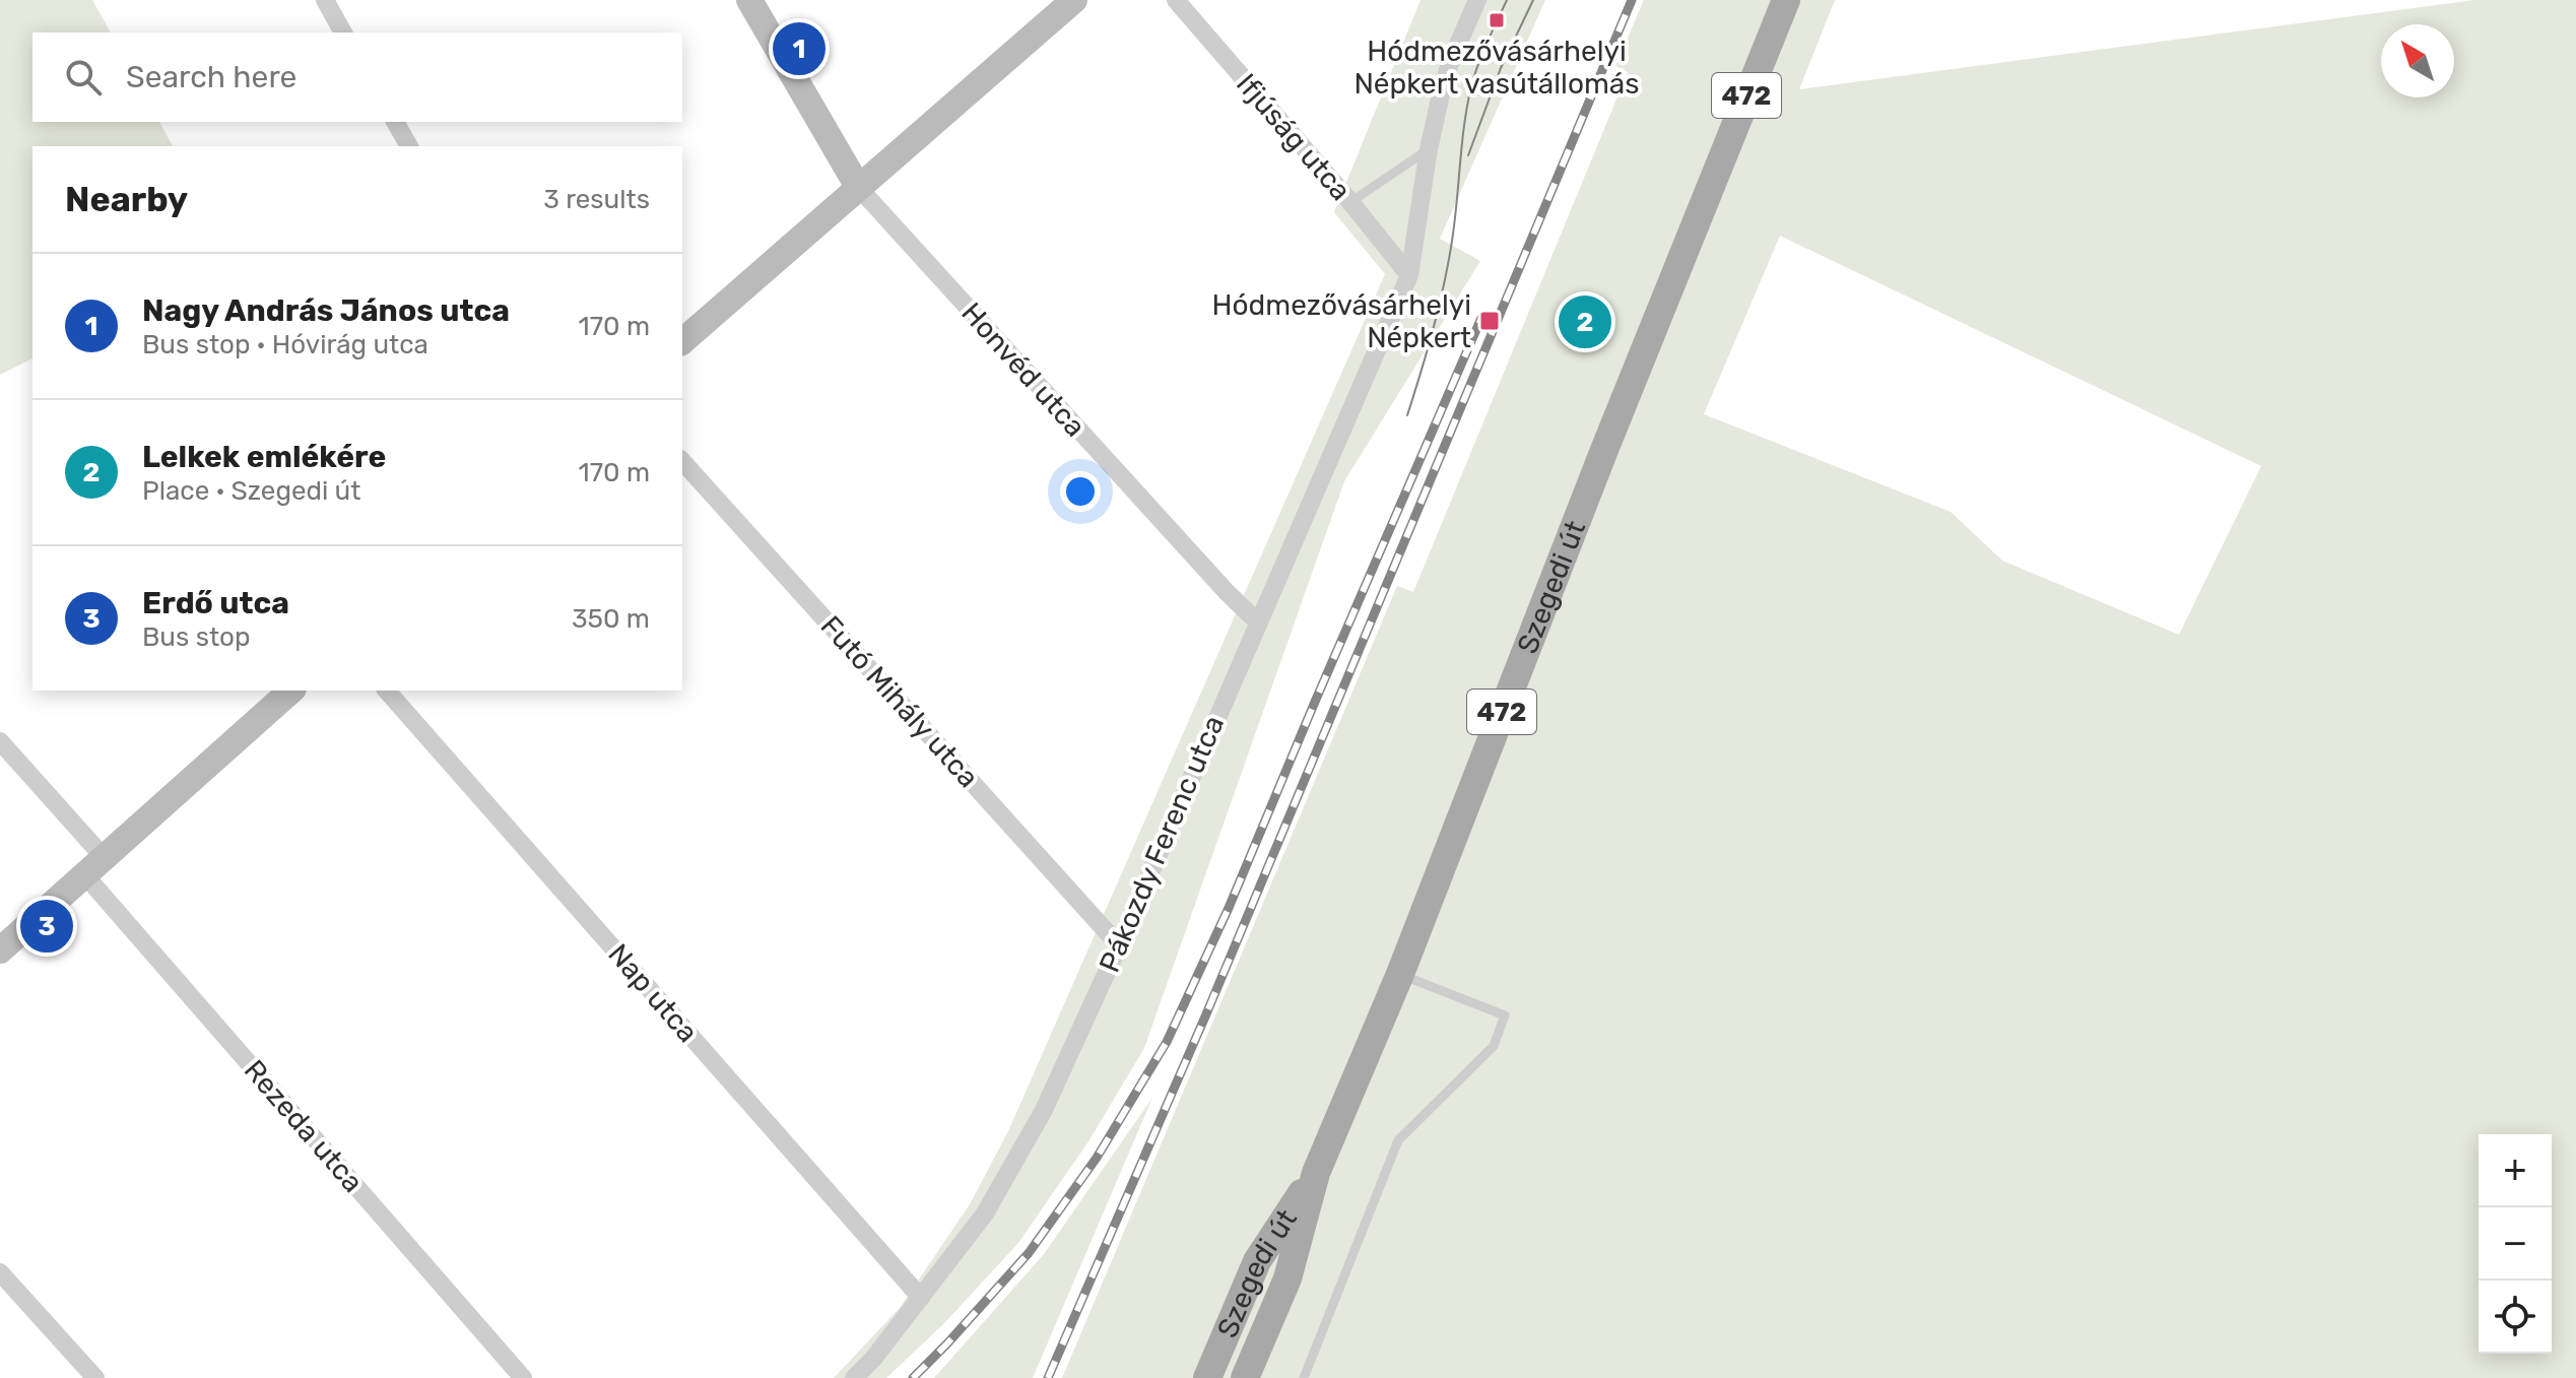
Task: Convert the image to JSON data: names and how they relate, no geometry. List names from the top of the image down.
{
  "streets": {
    "main road": ["472", "Szegedi út"],
    "street": [
      "Ifjúság utca",
      "Honvéd utca",
      "Futó Mihály utca",
      "Pákozdy Ferenc utca",
      "Nap utca",
      "Rezeda utca"
    ]
  },
  "crossings": [
    ["Ifjúság utca", "Pákozdy Ferenc utca"],
    ["Honvéd utca", "Pákozdy Ferenc utca"],
    ["Futó Mihály utca", "Pákozdy Ferenc utca"],
    ["Pákozdy Ferenc utca", "Nap utca"]
  ],
  "places": {
    "transit": ["Hódmezővásárhelyi Népkert vasútállomás", "Hódmezővásárhelyi Népkert"]
  },
  "north": "top left",
  "page": {
    "pins": ["1", "2", "3"],
    "search": "Search here",
    "heading": ["Nearby", "3 results"],
    "list": [
      {
        "mark": "1",
        "name": "Nagy András János utca",
        "note": "Bus stop · Hóvirág utca",
        "value": "170 m"
      },
      {
        "mark": "2",
        "name": "Lelkek emlékére",
        "note": "Place · Szegedi út",
        "value": "170 m"
      },
      {
        "mark": "3",
        "name": "Erdő utca",
        "note": "Bus stop",
        "value": "350 m"
      }
    ],
    "map_buttons": ["+", "−"]
  }
}
